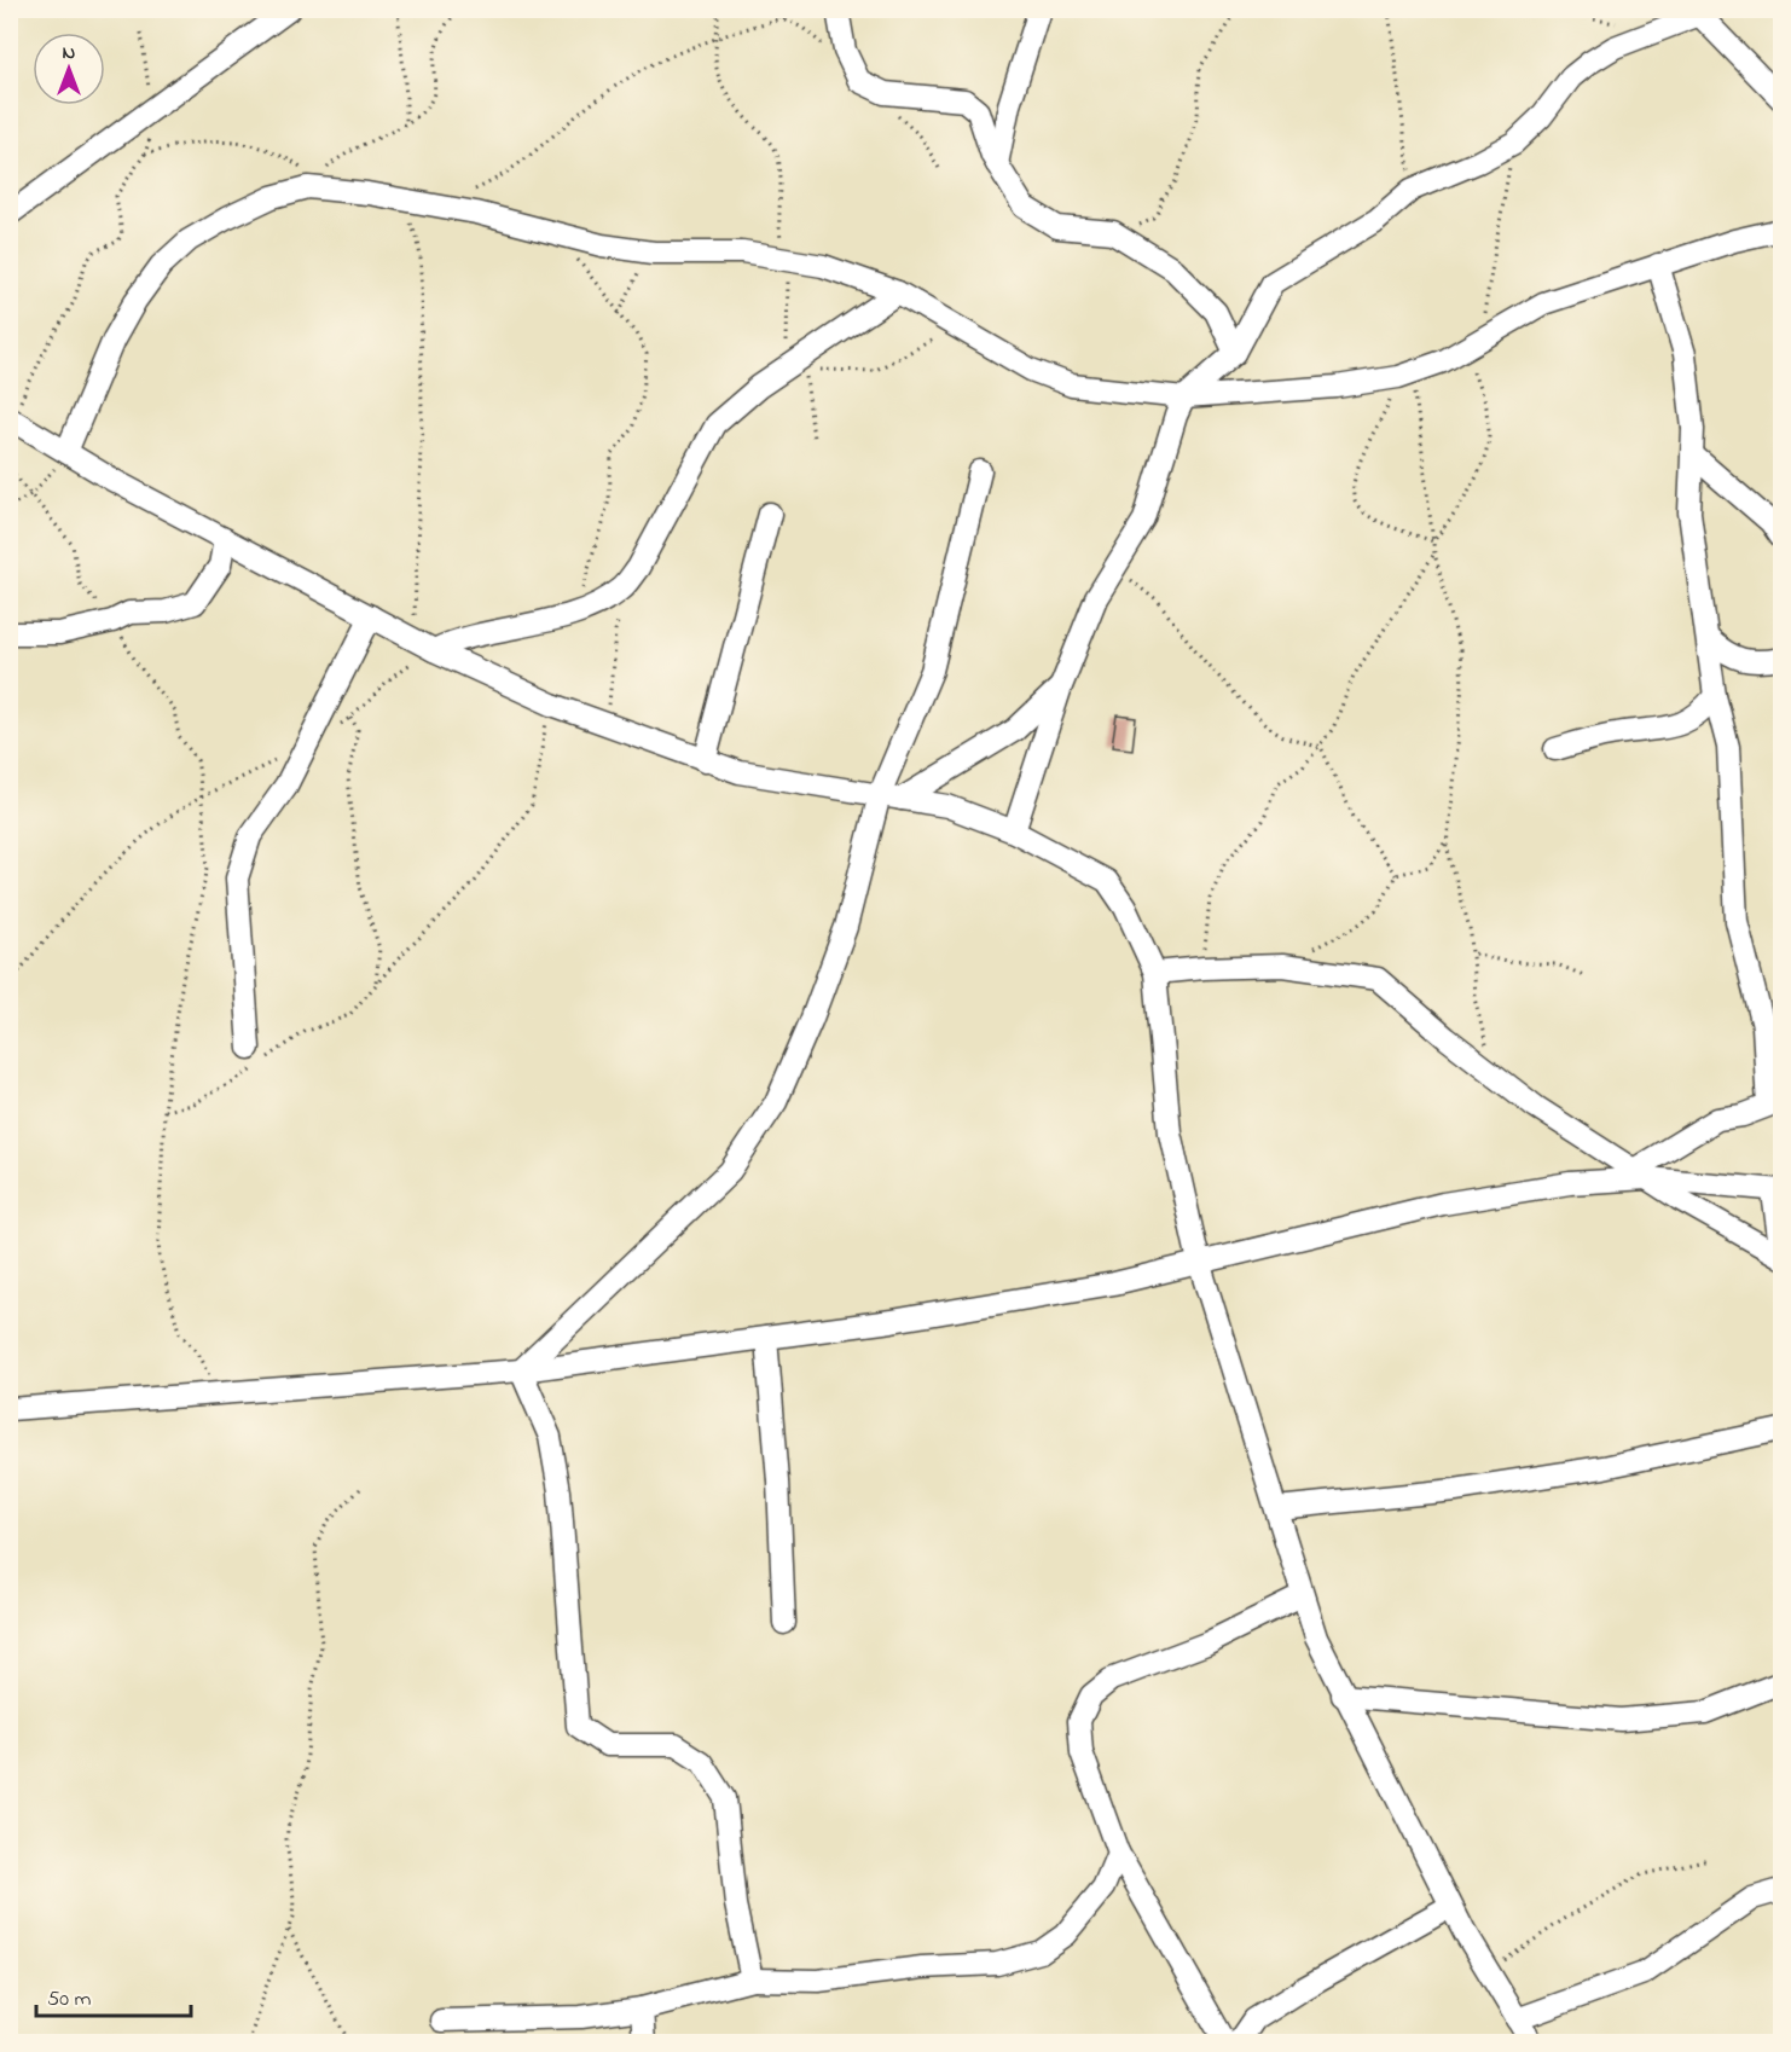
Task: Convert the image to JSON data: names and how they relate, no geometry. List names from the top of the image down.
{
  "scale_bar": "50 m",
  "north": "top"
}
